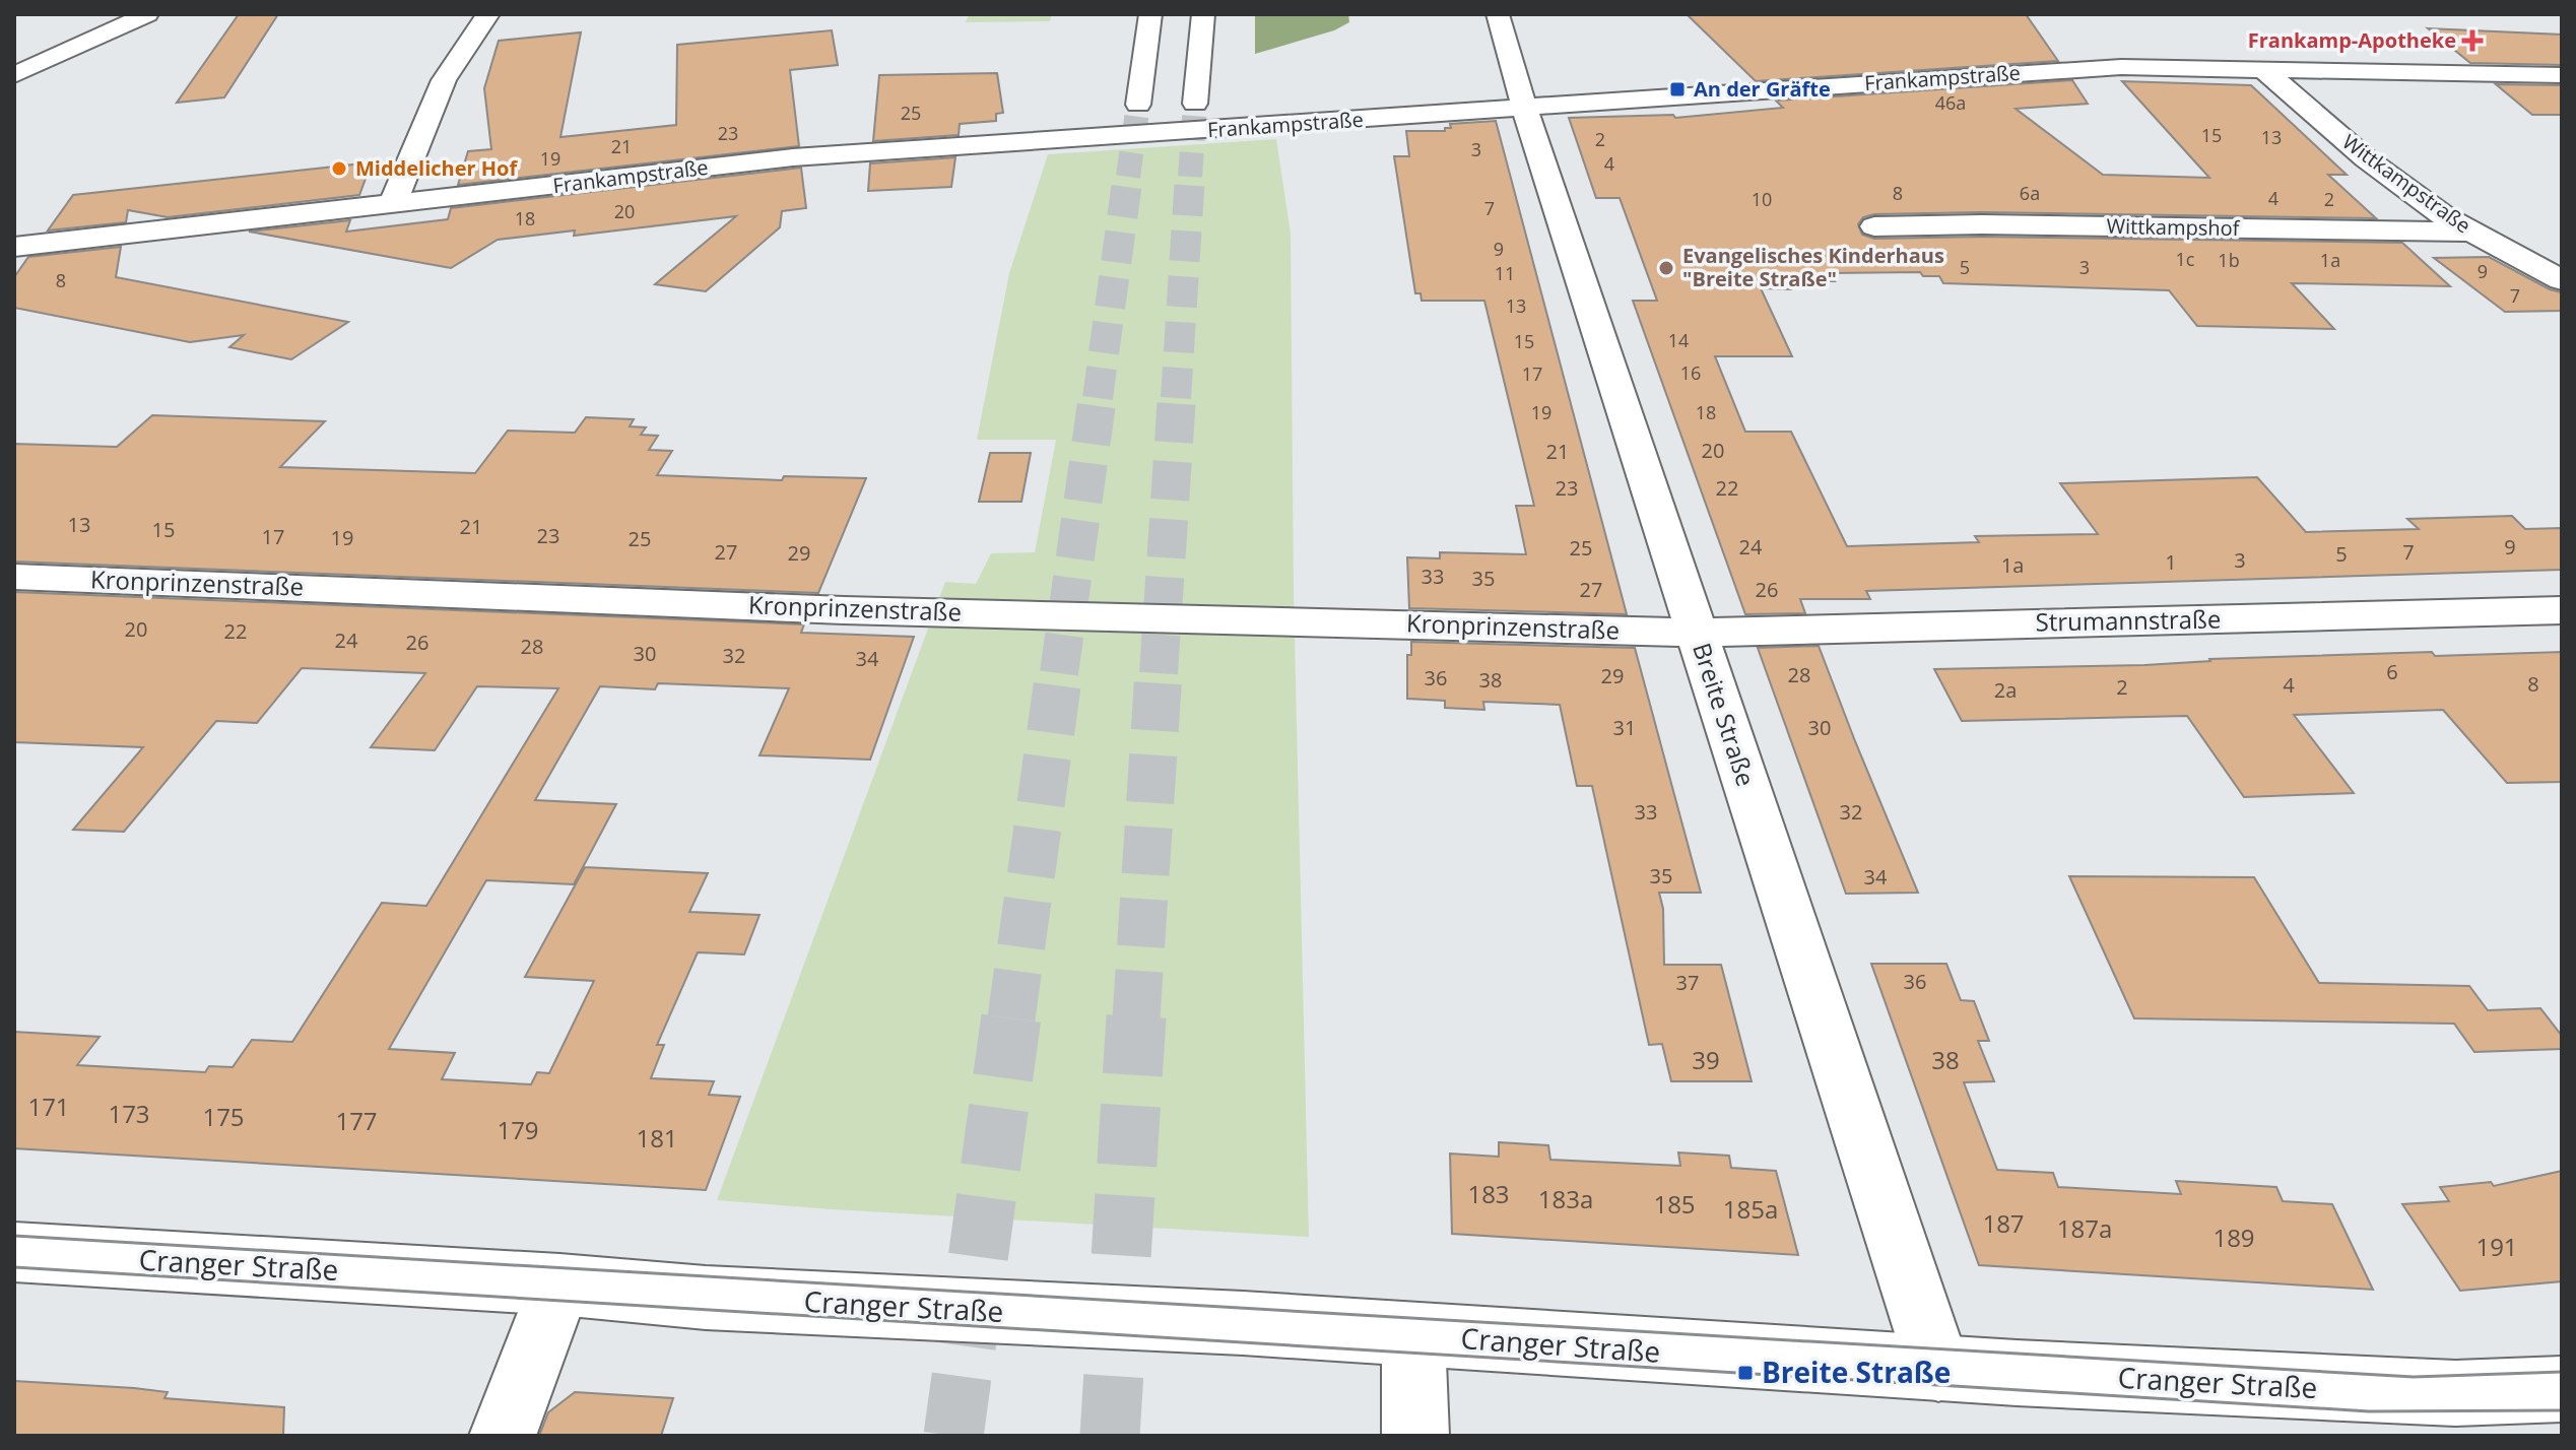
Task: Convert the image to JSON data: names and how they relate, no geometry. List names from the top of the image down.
{
  "streets": {
    "main road": [
      "Frankampstraße",
      "Wittkampstraße",
      "Wittkampshof",
      "Kronprinzenstraße",
      "Strumannstraße",
      "Breite Straße",
      "Cranger Straße"
    ]
  },
  "crossings": [
    ["Frankampstraße", "Wittkampstraße"],
    ["Frankampstraße", "Breite Straße"],
    ["Wittkampstraße", "Wittkampshof"],
    ["Kronprinzenstraße", "Strumannstraße"],
    ["Kronprinzenstraße", "Breite Straße"],
    ["Strumannstraße", "Breite Straße"],
    ["Breite Straße", "Cranger Straße"]
  ],
  "places": {
    "health": ["Frankamp-Apotheke"],
    "transit": ["An der Gräfte", "Breite Straße"],
    "other": ["Middelicher Hof", "Evangelisches Kinderhaus \"Breite Straße\""]
  },
  "house_numbers": [
    "46a",
    "25",
    "23",
    "15",
    "13",
    "2",
    "21",
    "3",
    "19",
    "4",
    "8",
    "6a",
    "4",
    "10",
    "2",
    "7",
    "20",
    "18",
    "9",
    "1c",
    "1b",
    "1a",
    "5",
    "3",
    "9",
    "11",
    "8",
    "7",
    "13",
    "14",
    "15",
    "16",
    "17",
    "19",
    "18",
    "20",
    "21",
    "23",
    "22",
    "13",
    "21",
    "15",
    "23",
    "17",
    "19",
    "25",
    "24",
    "9",
    "25",
    "27",
    "7",
    "29",
    "5",
    "3",
    "1",
    "1a",
    "33",
    "35",
    "27",
    "26",
    "20",
    "22",
    "24",
    "26",
    "28",
    "30",
    "32",
    "34",
    "6",
    "28",
    "29",
    "36",
    "38",
    "8",
    "4",
    "2",
    "2a",
    "31",
    "30",
    "33",
    "32",
    "35",
    "34",
    "36",
    "37",
    "39",
    "38",
    "171",
    "173",
    "175",
    "177",
    "179",
    "181",
    "183",
    "183a",
    "185",
    "185a",
    "187",
    "187a",
    "189",
    "191"
  ]
}
